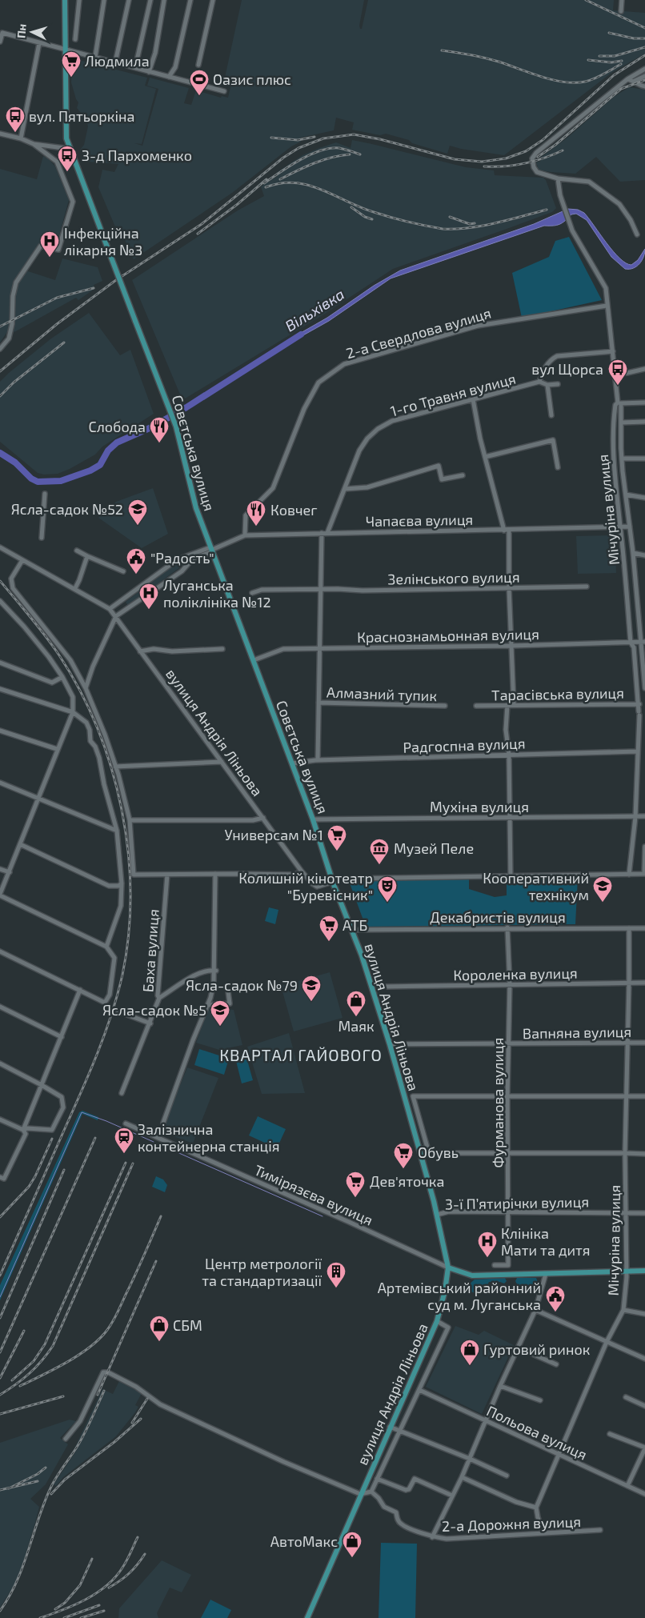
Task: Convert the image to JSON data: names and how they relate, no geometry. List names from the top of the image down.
{
  "streets": {
    "main road": ["Совєтська вулиця", "вулиця Андрія Ліньова"],
    "street": [
      "2-а Свердлова вулиця",
      "1-го Травня вулиця",
      "Мічуріна вулиця",
      "Чапаєва вулиця",
      "Зелінського вулиця",
      "Краснознамьонная вулиця",
      "Алмазний тупик",
      "Тарасівська вулиця",
      "Радгоспна вулиця",
      "Мухіна вулиця",
      "Декабристів вулиця",
      "Баха вулиця",
      "Короленка вулиця",
      "Вапняна вулиця",
      "Фурманова вулиця",
      "Тимірязєва вулиця",
      "3-ї П’ятирічки вулиця",
      "Польова вулиця",
      "2-а Дорожня вулиця"
    ]
  },
  "crossings": [
    ["2-а Свердлова вулиця", "Мічуріна вулиця"],
    ["2-а Свердлова вулиця", "Чапаєва вулиця"],
    ["1-го Травня вулиця", "Чапаєва вулиця"],
    ["Совєтська вулиця", "Чапаєва вулиця"],
    ["Совєтська вулиця", "Краснознамьонная вулиця"],
    ["Совєтська вулиця", "вулиця Андрія Ліньова"],
    ["Совєтська вулиця", "Радгоспна вулиця"],
    ["Совєтська вулиця", "Мухіна вулиця"],
    ["Мічуріна вулиця", "Чапаєва вулиця"],
    ["Мічуріна вулиця", "Краснознамьонная вулиця"],
    ["Мічуріна вулиця", "Тарасівська вулиця"],
    ["Мічуріна вулиця", "Радгоспна вулиця"],
    ["Мічуріна вулиця", "Мухіна вулиця"],
    ["Мічуріна вулиця", "Декабристів вулиця"],
    ["Мічуріна вулиця", "Короленка вулиця"],
    ["Мічуріна вулиця", "Вапняна вулиця"],
    ["Мічуріна вулиця", "3-ї П’ятирічки вулиця"],
    ["Мічуріна вулиця", "Польова вулиця"],
    ["Чапаєва вулиця", "вулиця Андрія Ліньова"],
    ["вулиця Андрія Ліньова", "Декабристів вулиця"],
    ["вулиця Андрія Ліньова", "Вапняна вулиця"],
    ["вулиця Андрія Ліньова", "Тимірязєва вулиця"],
    ["вулиця Андрія Ліньова", "3-ї П’ятирічки вулиця"],
    ["Декабристів вулиця", "Фурманова вулиця"],
    ["Короленка вулиця", "Фурманова вулиця"],
    ["Вапняна вулиця", "Фурманова вулиця"],
    ["Фурманова вулиця", "3-ї П’ятирічки вулиця"]
  ],
  "districts": ["КВАРТАЛ ГАЙОВОГО"],
  "water": ["Вільхівка"],
  "places": {
    "supermarket": [
      "Людмила",
      "Универсам №1",
      "АТБ",
      "Обувь",
      "Дев'яточка"
    ],
    "sports": ["Оазис плюс"],
    "bus stop": ["вул. Пятьоркіна", "З-д Пархоменко", "вул Щорса"],
    "hospital": ["Інфекційна лікарня №3", "Луганська поліклініка №12", "Клініка Мати та дитя"],
    "restaurant": ["Слобода", "Ковчег"],
    "school or university": [
      "Ясла-садок №52",
      "Кооперативний технікум",
      "Ясла-садок №79",
      "Ясла-садок №5"
    ],
    "public building": ["\"Радость\"", "Артемівський районний суд м. Луганська"],
    "museum": ["Музей Пеле"],
    "theatre": ["Колишній кінотеатр \"Буревісник\""],
    "shop": [
      "Маяк",
      "СБМ",
      "Гуртовий ринок",
      "АвтоМакс"
    ],
    "station": ["Залізнична контейнерна станція"],
    "building": ["Центр метрології та стандартизації"]
  },
  "north": "left"
}
